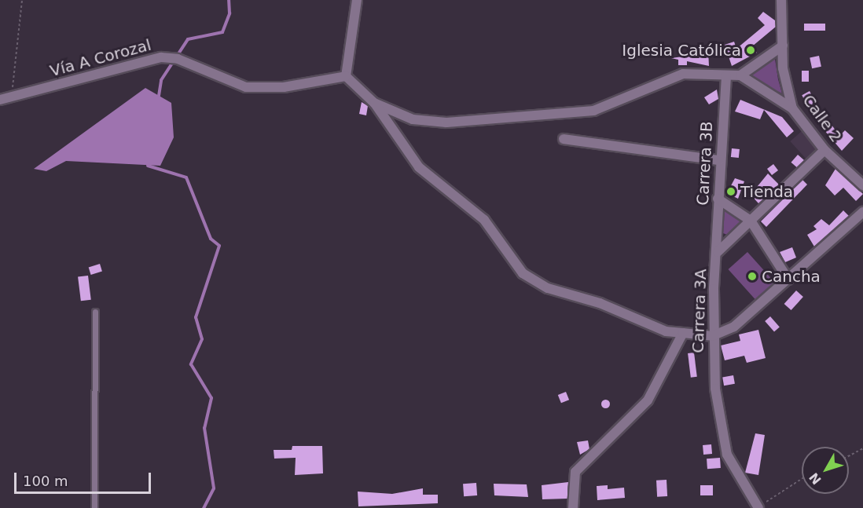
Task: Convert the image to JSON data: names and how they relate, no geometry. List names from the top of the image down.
{
  "streets": {
    "street": [
      "Vía A Corozal",
      "Calle 2",
      "Carrera 3B",
      "Carrera 3A"
    ]
  },
  "crossings": [
    ["Calle 2", "Carrera 3A"],
    ["Carrera 3B", "Carrera 3A"]
  ],
  "places": ["Iglesia Católica", "Tienda", "Cancha"],
  "scale_bar": "100 m",
  "north": "bottom left"
}
